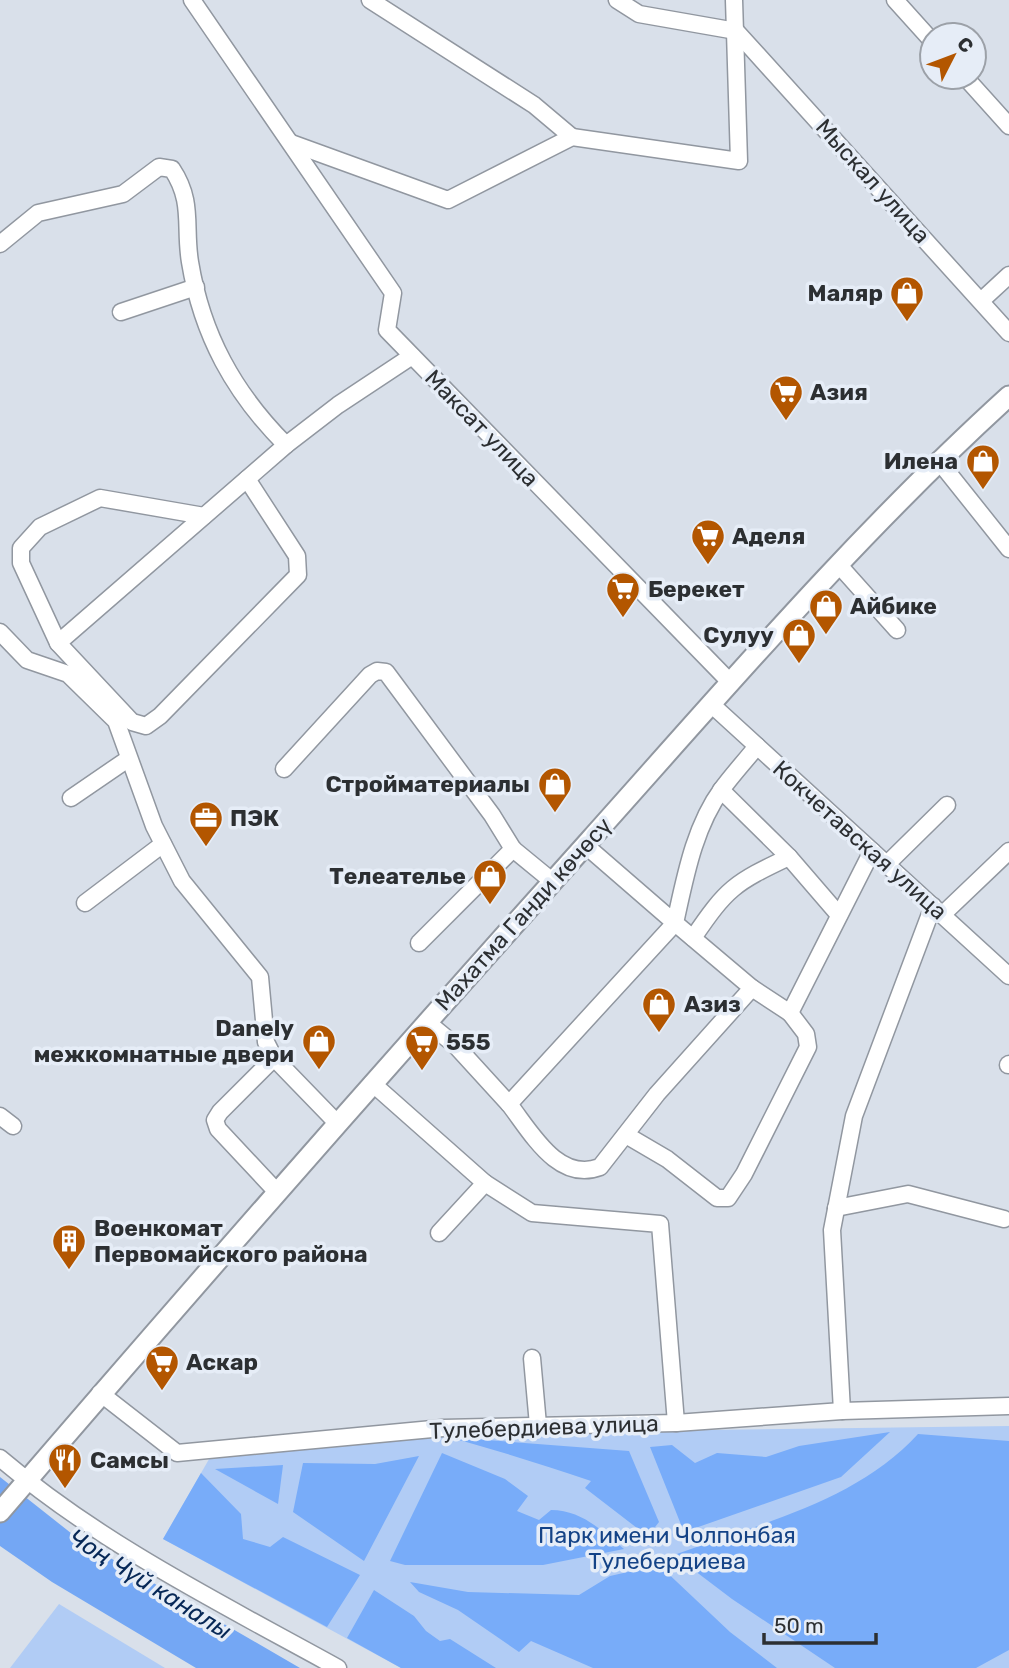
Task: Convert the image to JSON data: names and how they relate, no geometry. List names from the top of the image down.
{
  "streets": {
    "main road": ["Махатма Ганди көчөсү"],
    "street": [
      "Мыскал улица",
      "Максат улица",
      "Кокчетавская улица",
      "Тулебердиева улица"
    ]
  },
  "crossings": [
    ["Максат улица", "Махатма Ганди көчөсү"],
    ["Кокчетавская улица", "Махатма Ганди көчөсү"],
    ["Махатма Ганди көчөсү", "Тулебердиева улица"]
  ],
  "water": ["Чоң Чүй каналы"],
  "parks": ["Парк имени Чолпонбая Тулебердиева"],
  "places": {
    "shop": [
      "Маляр",
      "Илена",
      "Айбике",
      "Сулуу",
      "Стройматериалы",
      "Телеателье",
      "Азиз",
      "Danely межкомнатные двери"
    ],
    "supermarket": [
      "Азия",
      "Аделя",
      "Берекет",
      "555",
      "Аскар"
    ],
    "office": ["ПЭК"],
    "building": ["Военкомат Первомайского района"],
    "restaurant": ["Самсы"]
  },
  "scale_bar": "50 m",
  "north": "top right"
}
